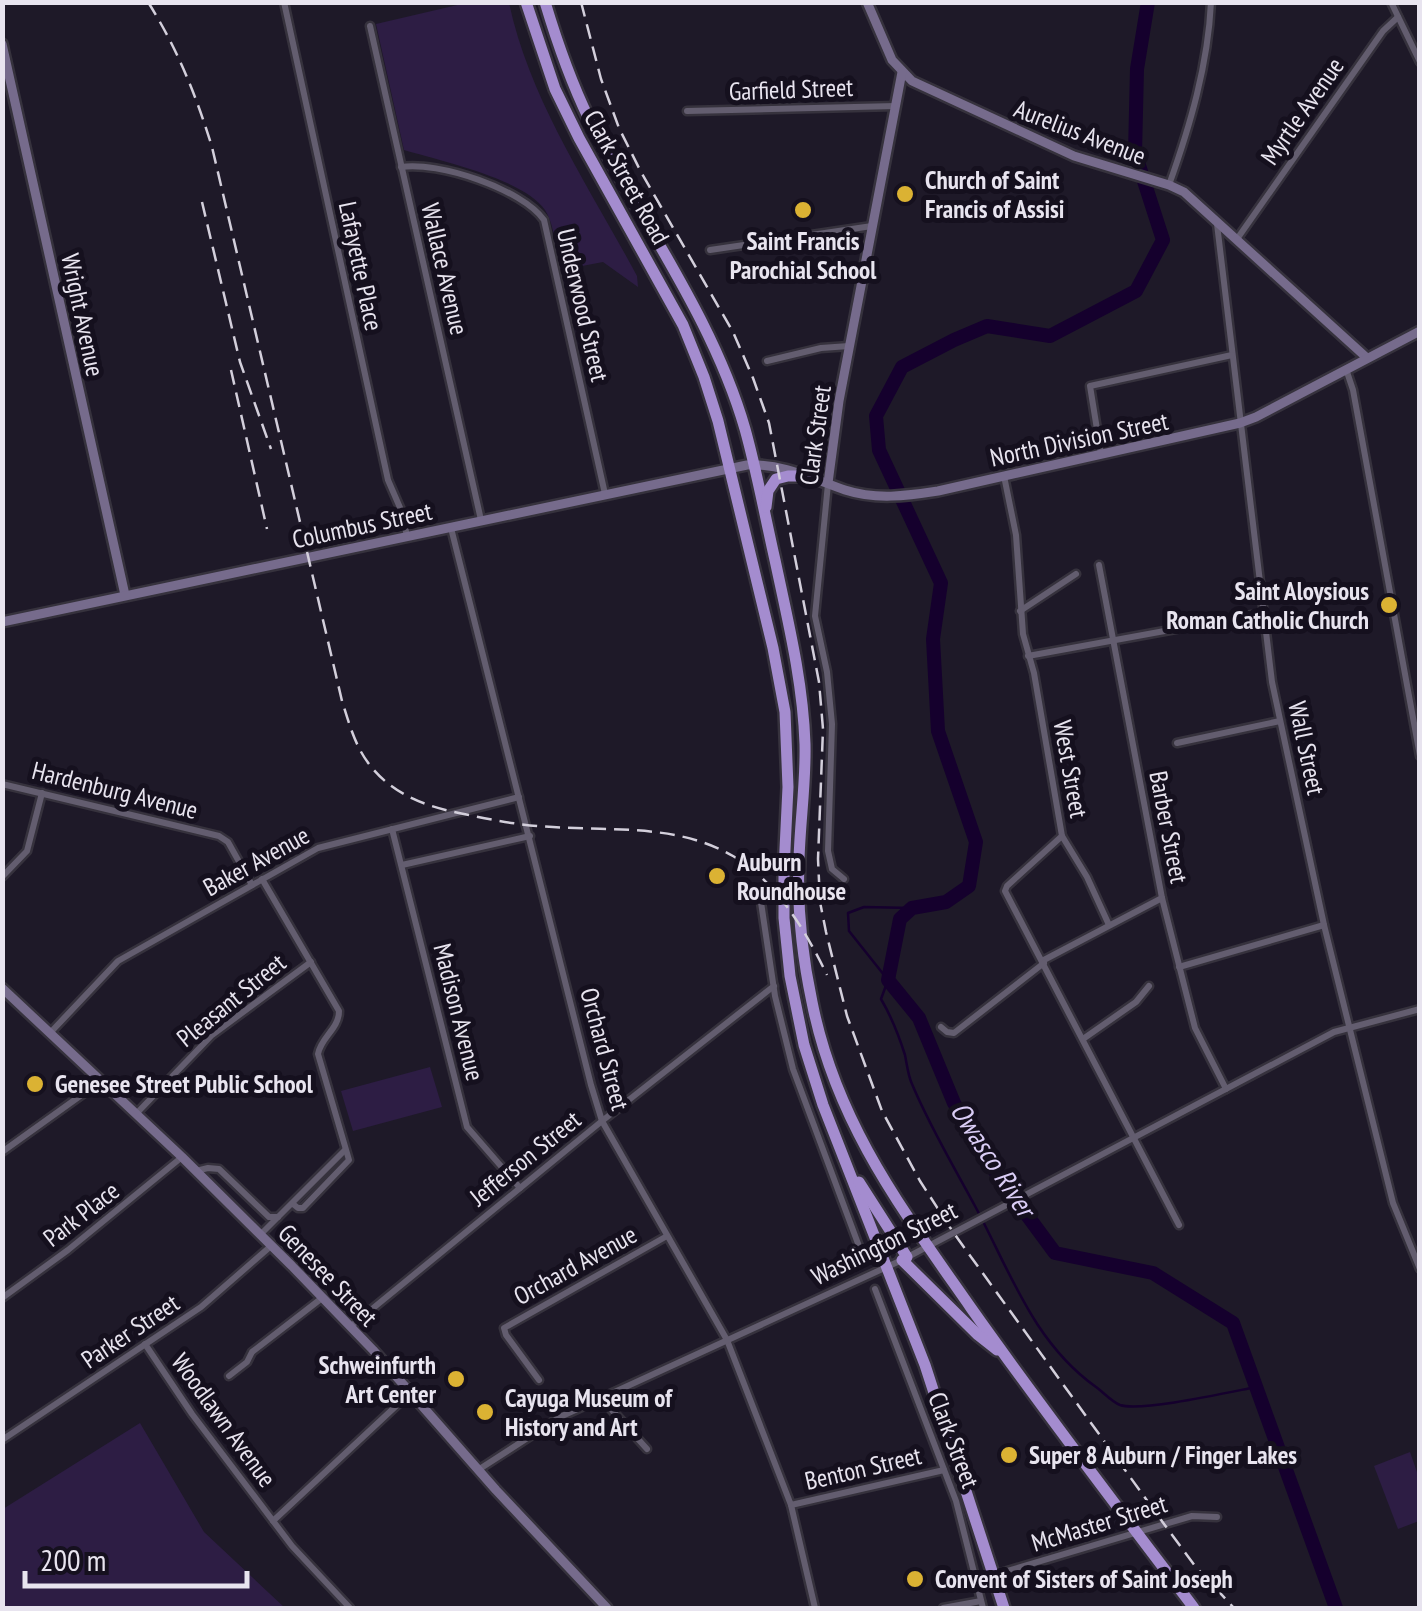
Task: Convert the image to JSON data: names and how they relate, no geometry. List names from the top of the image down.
{
  "streets": {
    "highway": ["Clark Street Road"],
    "street": [
      "Garfield Street",
      "Myrtle Avenue",
      "Aurelius Avenue",
      "Lafayette Place",
      "Wallace Avenue",
      "Underwood Street",
      "Wright Avenue",
      "Clark Street",
      "North Division Street",
      "Columbus Street",
      "Wall Street",
      "West Street",
      "Hardenburg Avenue",
      "Barber Street",
      "Baker Avenue",
      "Pleasant Street",
      "Madison Avenue",
      "Orchard Street",
      "Jefferson Street",
      "Park Place",
      "Washington Street",
      "Orchard Avenue",
      "Genesee Street",
      "Parker Street",
      "Woodlawn Avenue",
      "Benton Street",
      "McMaster Street"
    ]
  },
  "crossings": [
    ["Garfield Street", "Clark Street"],
    ["Myrtle Avenue", "Aurelius Avenue"],
    ["Aurelius Avenue", "Clark Street"],
    ["Aurelius Avenue", "North Division Street"],
    ["Aurelius Avenue", "Wall Street"],
    ["Clark Street Road", "North Division Street"],
    ["Clark Street Road", "Columbus Street"],
    ["Lafayette Place", "Columbus Street"],
    ["Wallace Avenue", "Underwood Street"],
    ["Wallace Avenue", "Columbus Street"],
    ["Underwood Street", "Columbus Street"],
    ["Wright Avenue", "Columbus Street"],
    ["Clark Street", "North Division Street"],
    ["Clark Street", "Benton Street"],
    ["North Division Street", "Columbus Street"],
    ["North Division Street", "Wall Street"],
    ["North Division Street", "West Street"],
    ["Columbus Street", "Orchard Street"],
    ["Wall Street", "Washington Street"],
    ["West Street", "Washington Street"],
    ["Hardenburg Avenue", "Baker Avenue"],
    ["Barber Street", "Washington Street"],
    ["Baker Avenue", "Pleasant Street"],
    ["Baker Avenue", "Madison Avenue"],
    ["Baker Avenue", "Orchard Street"],
    ["Baker Avenue", "Genesee Street"],
    ["Pleasant Street", "Genesee Street"],
    ["Madison Avenue", "Jefferson Street"],
    ["Orchard Street", "Jefferson Street"],
    ["Orchard Street", "Washington Street"],
    ["Orchard Street", "Orchard Avenue"],
    ["Orchard Street", "Benton Street"],
    ["Jefferson Street", "Genesee Street"],
    ["Park Place", "Genesee Street"],
    ["Washington Street", "Genesee Street"],
    ["Genesee Street", "Parker Street"],
    ["Parker Street", "Woodlawn Avenue"]
  ],
  "water": ["Owasco River"],
  "places": [
    "Church of Saint Francis of Assisi",
    "Saint Francis Parochial School",
    "Saint Aloysious Roman Catholic Church",
    "Auburn Roundhouse",
    "Genesee Street Public School",
    "Schweinfurth Art Center",
    "Cayuga Museum of History and Art",
    "Super 8 Auburn / Finger Lakes",
    "Convent of Sisters of Saint Joseph"
  ],
  "scale_bar": "200 m"
}
